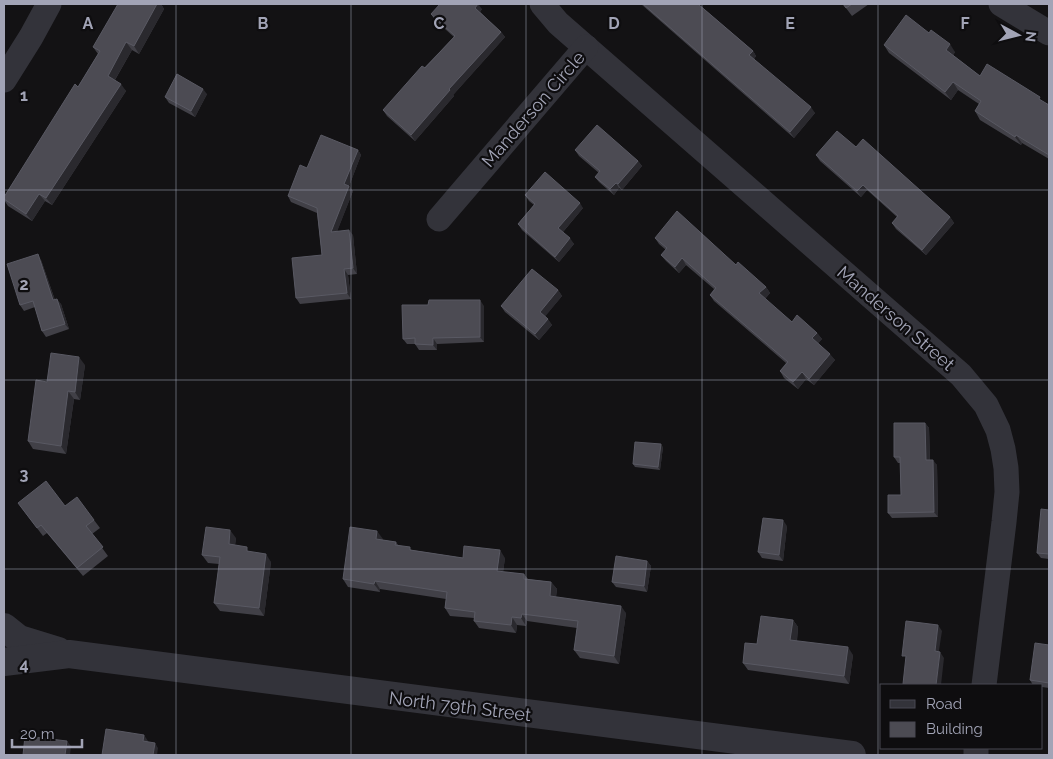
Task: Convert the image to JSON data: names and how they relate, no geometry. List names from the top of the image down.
{
  "streets": {
    "street": ["Manderson Circle", "Manderson Street", "North 79th Street"]
  },
  "crossings": [
    ["Manderson Circle", "Manderson Street"]
  ],
  "legend": ["Road", "Building"],
  "scale_bar": "20 m",
  "north": "right",
  "grid": {
    "columns": [
      "A",
      "B",
      "C",
      "D",
      "E",
      "F"
    ],
    "rows": [
      "1",
      "2",
      "3",
      "4"
    ]
  }
}
